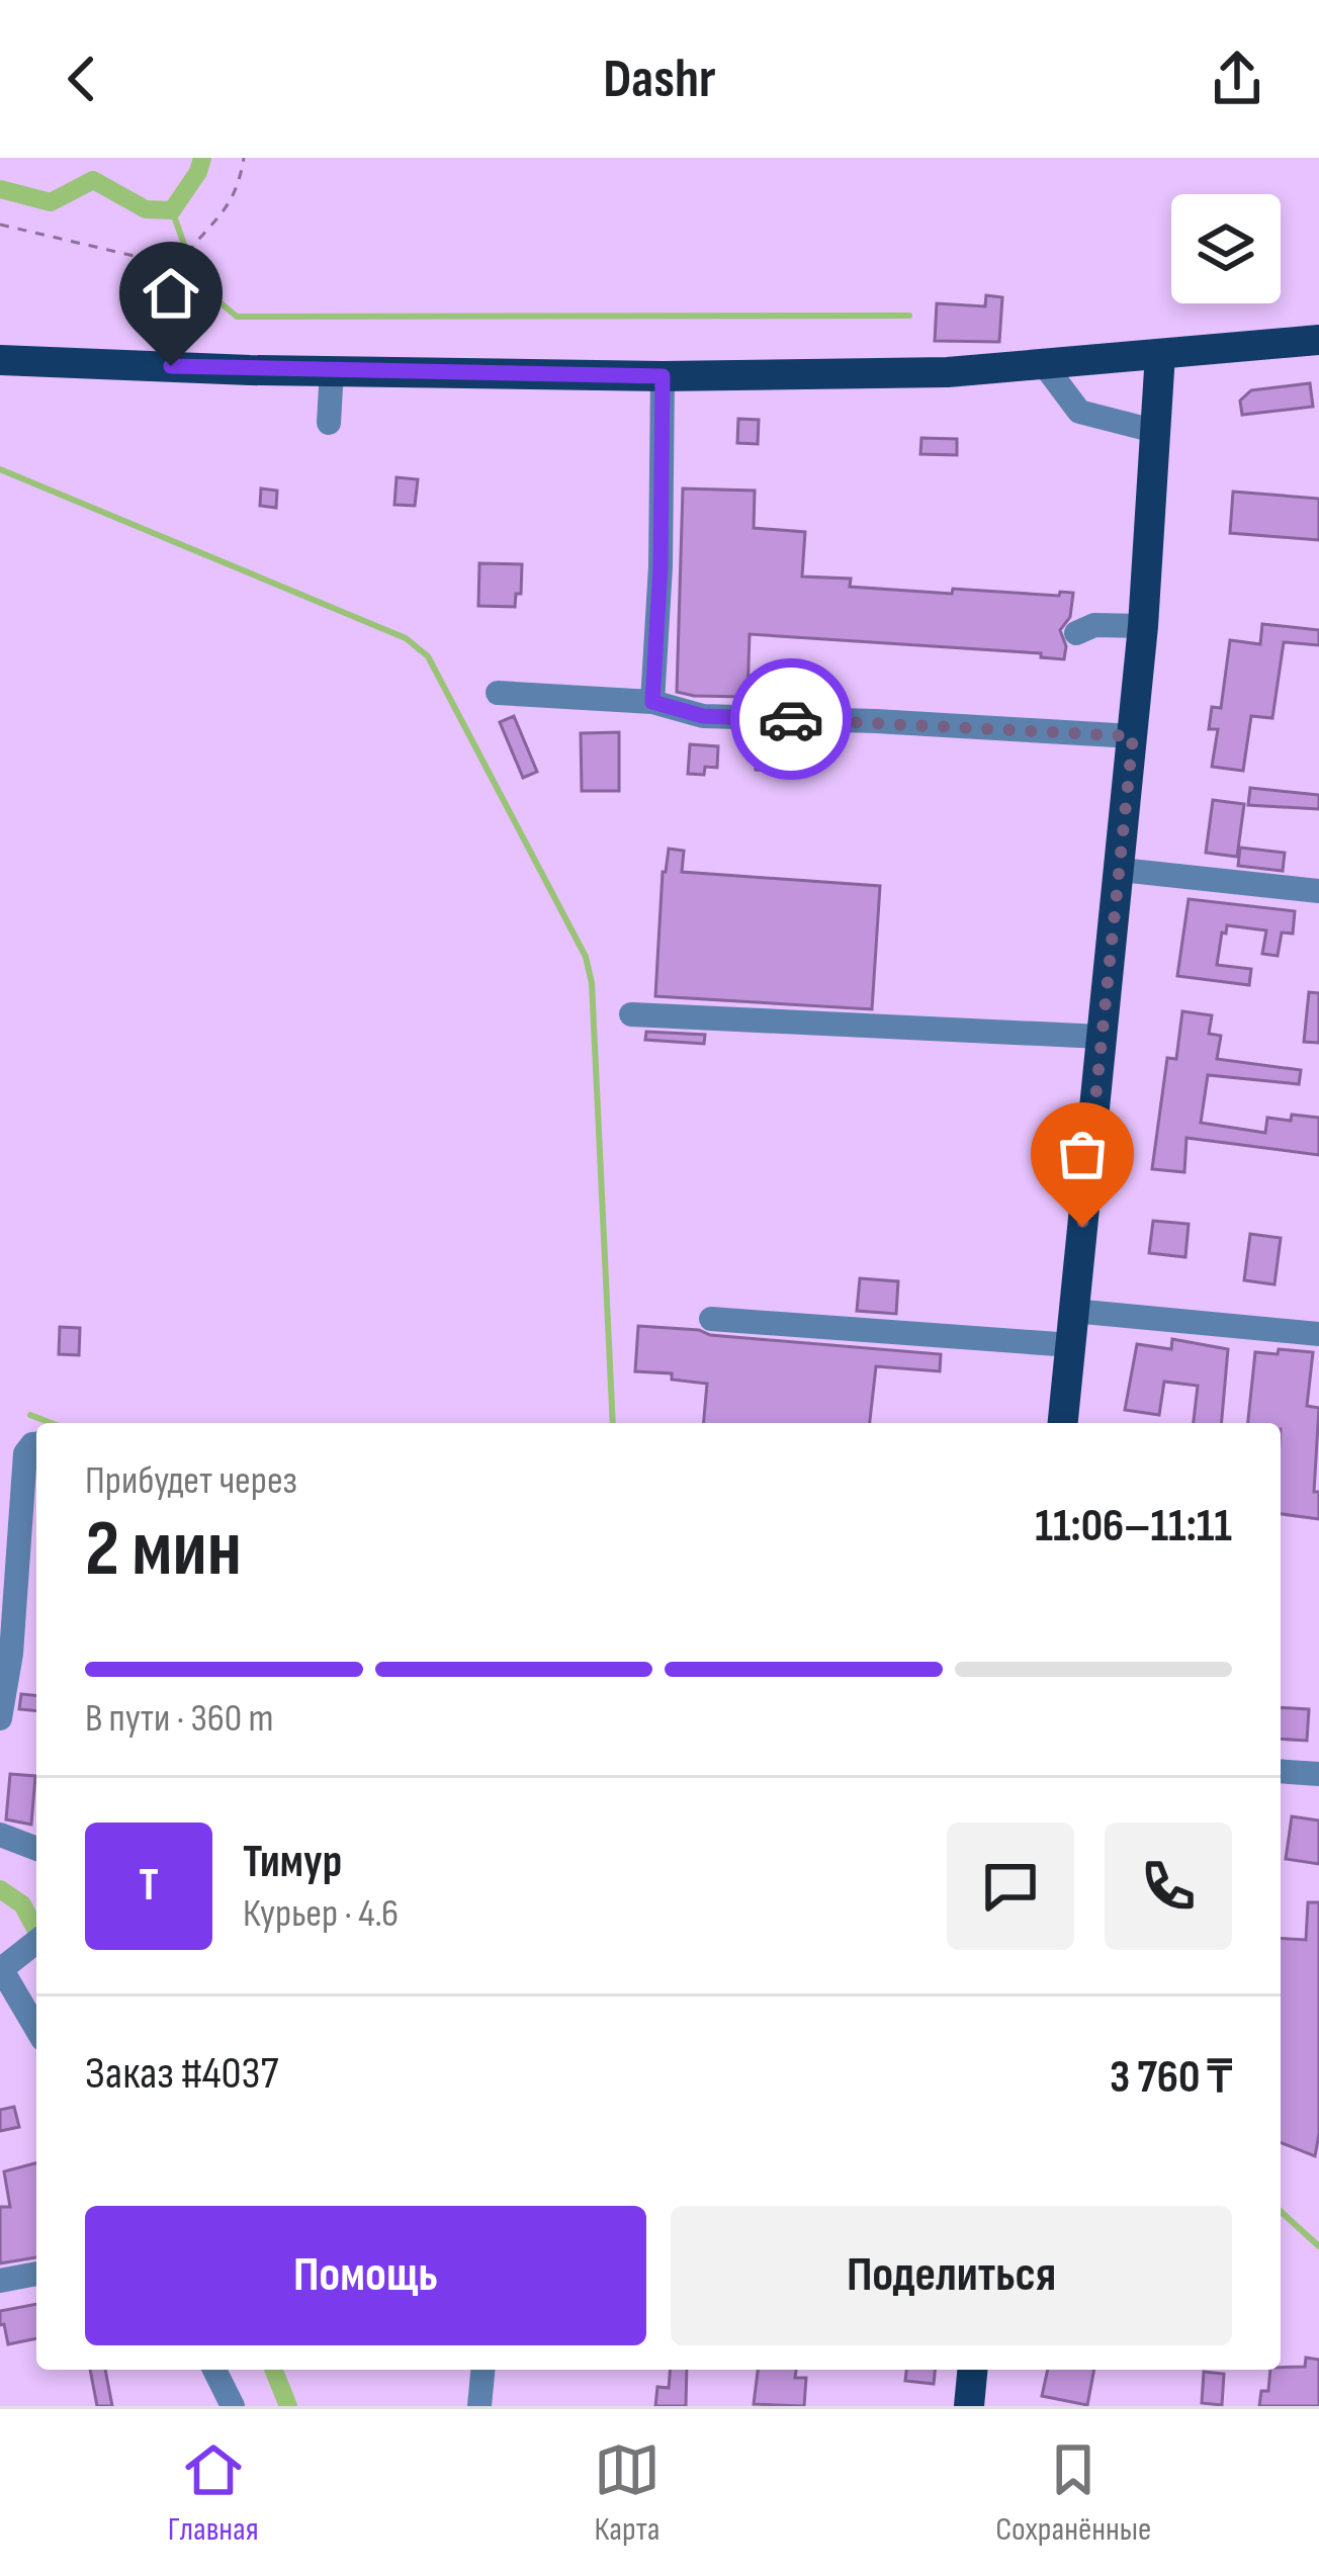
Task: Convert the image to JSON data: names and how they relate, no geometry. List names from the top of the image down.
{
  "page": {
    "header": "Dashr",
    "heading": ["2 мин", "Прибудет через", "11:06–11:11"],
    "panel": [
      "Тимур",
      "Курьер · 4.6",
      "Заказ #4037",
      "3 760 ₸"
    ],
    "bar": "В пути · 360 m",
    "round": "Т",
    "buttons": ["Помощь", "Поделиться"],
    "tabs": ["Главная", "Карта", "Сохранённые"]
  }
}
